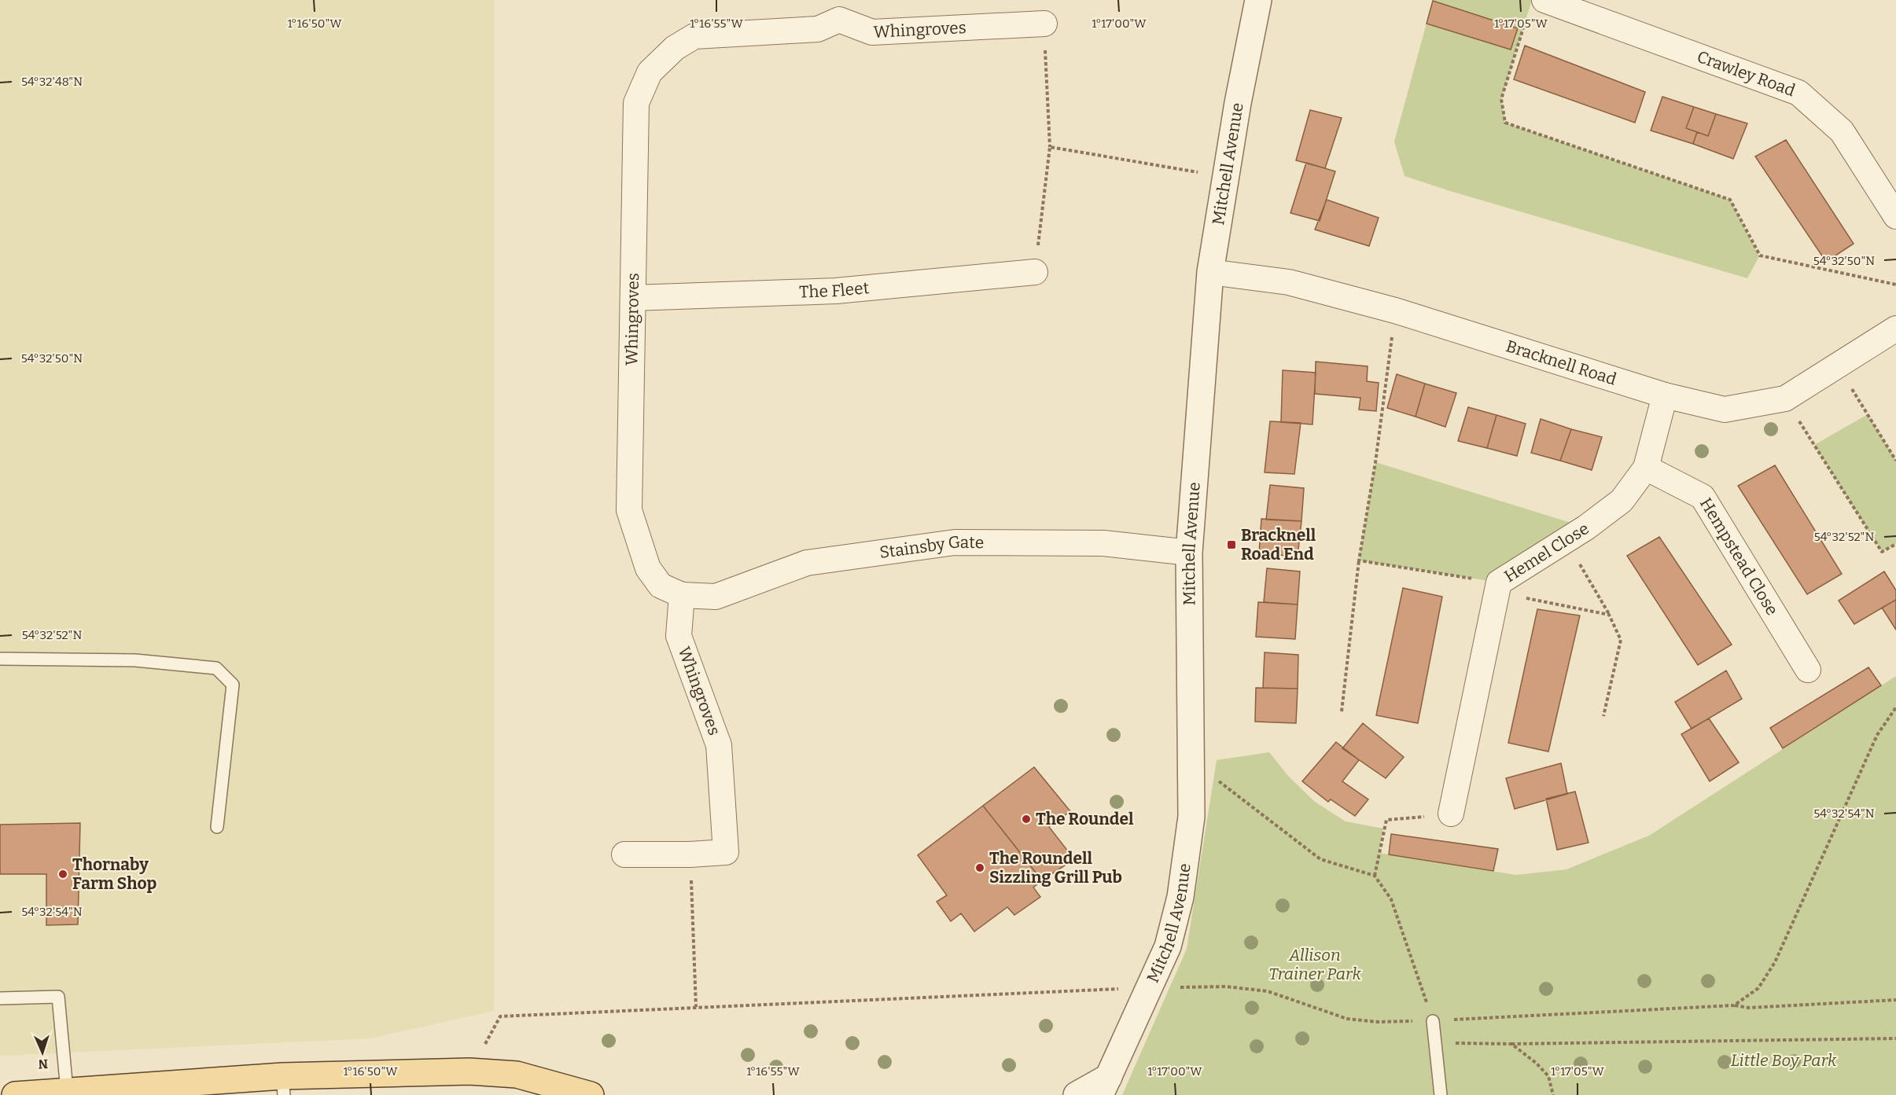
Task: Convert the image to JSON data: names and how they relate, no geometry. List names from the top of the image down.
{
  "streets": {
    "street": [
      "Whingroves",
      "Crawley Road",
      "Mitchell Avenue",
      "The Fleet",
      "Bracknell Road",
      "Stainsby Gate",
      "Hemel Close",
      "Hempstead Close"
    ]
  },
  "crossings": [
    ["Whingroves", "The Fleet"],
    ["Whingroves", "Stainsby Gate"],
    ["Mitchell Avenue", "Bracknell Road"],
    ["Mitchell Avenue", "Stainsby Gate"],
    ["Bracknell Road", "Hemel Close"],
    ["Hemel Close", "Hempstead Close"]
  ],
  "parks": ["Allison Trainer Park", "Little Boy Park"],
  "places": {
    "transit": ["Bracknell Road End"],
    "other": ["The Roundel", "The Roundell Sizzling Grill Pub", "Thornaby Farm Shop"]
  },
  "north": "bottom",
  "coordinates": [
    "1°16'50\"W",
    "1°16'55\"W",
    "1°17'00\"W",
    "1°17'05\"W",
    "54°32'48\"N",
    "54°32'50\"N",
    "54°32'52\"N",
    "54°32'54\"N"
  ]
}
